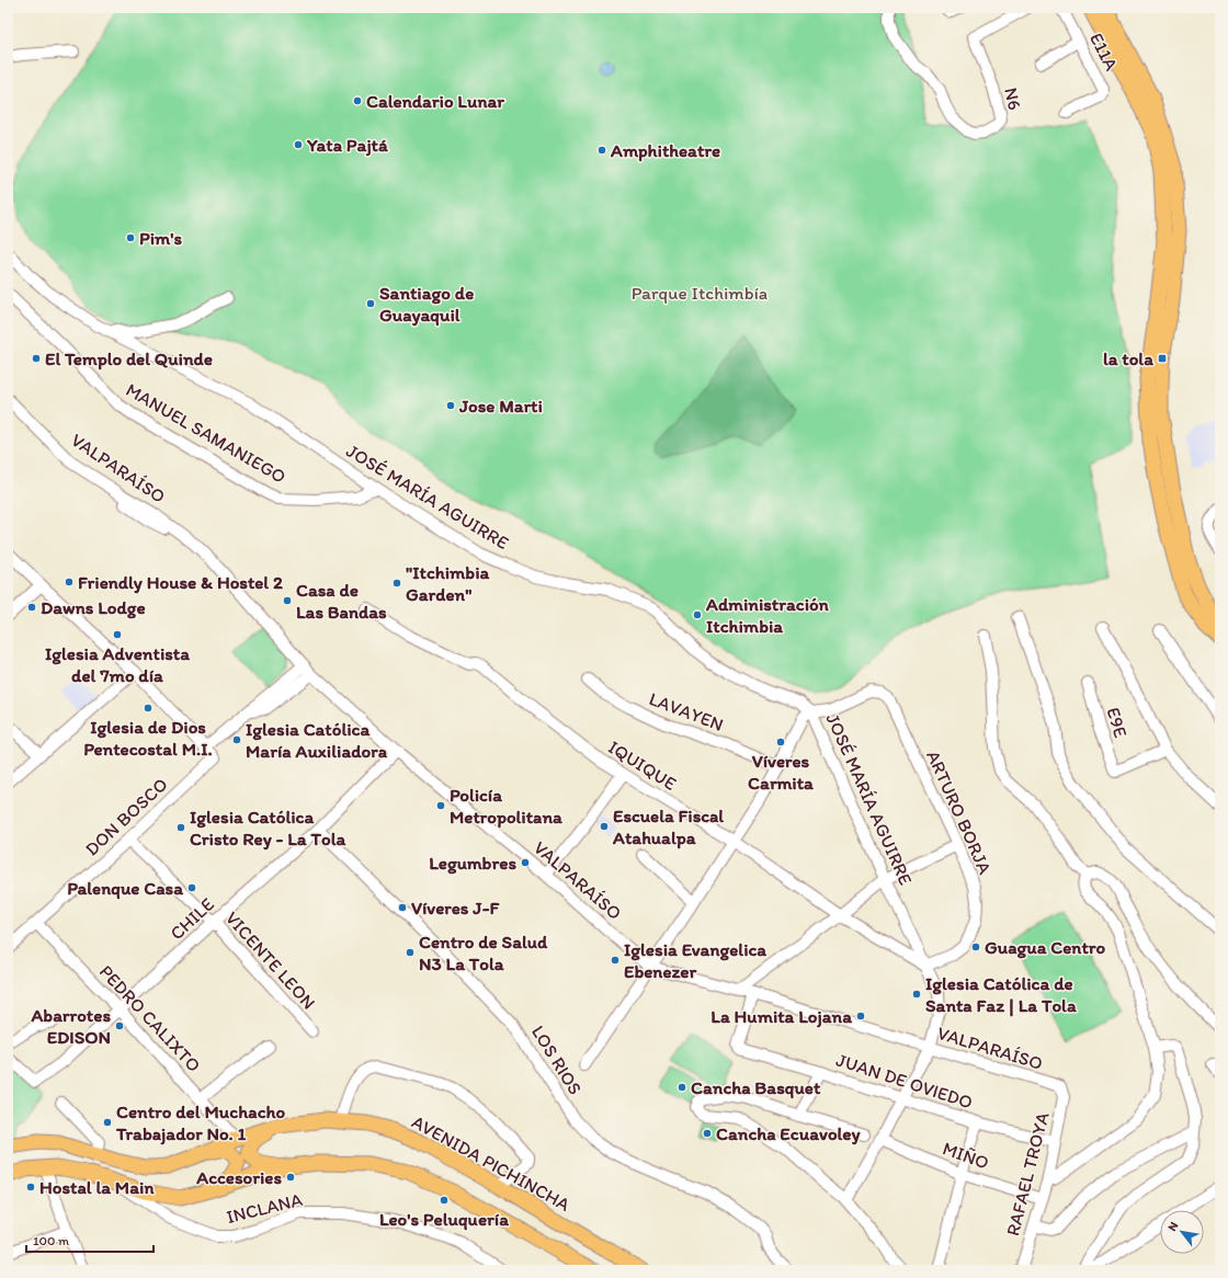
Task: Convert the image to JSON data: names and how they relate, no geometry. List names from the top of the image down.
{
  "streets": {
    "main road": ["AVENIDA PICHINCHA"],
    "street": [
      "E11A",
      "N6",
      "MANUEL SAMANIEGO",
      "VALPARAÍSO",
      "JOSÉ MARÍA AGUIRRE",
      "LAVAYEN",
      "E9E",
      "IQUIQUE",
      "ARTURO BORJA",
      "DON BOSCO",
      "CHILE",
      "VICENTE LEON",
      "PEDRO CALIXTO",
      "LOS RIOS",
      "JUAN DE OVIEDO",
      "MIÑO",
      "RAFAEL TROYA",
      "INCLANA"
    ]
  },
  "crossings": [
    ["MANUEL SAMANIEGO", "JOSÉ MARÍA AGUIRRE"],
    ["VALPARAÍSO", "JOSÉ MARÍA AGUIRRE"],
    ["VALPARAÍSO", "CHILE"],
    ["VALPARAÍSO", "JUAN DE OVIEDO"],
    ["VALPARAÍSO", "RAFAEL TROYA"],
    ["JOSÉ MARÍA AGUIRRE", "IQUIQUE"],
    ["JOSÉ MARÍA AGUIRRE", "ARTURO BORJA"],
    ["JOSÉ MARÍA AGUIRRE", "JUAN DE OVIEDO"],
    ["JOSÉ MARÍA AGUIRRE", "MIÑO"],
    ["IQUIQUE", "ARTURO BORJA"],
    ["DON BOSCO", "VICENTE LEON"],
    ["DON BOSCO", "PEDRO CALIXTO"],
    ["CHILE", "VICENTE LEON"],
    ["CHILE", "PEDRO CALIXTO"],
    ["CHILE", "LOS RIOS"],
    ["PEDRO CALIXTO", "AVENIDA PICHINCHA"],
    ["JUAN DE OVIEDO", "RAFAEL TROYA"],
    ["MIÑO", "RAFAEL TROYA"]
  ],
  "parks": ["Parque Itchimbía"],
  "places": {
    "other": [
      "Calendario Lunar",
      "Yata Pajtá",
      "Amphitheatre",
      "Pim's",
      "Santiago de Guayaquil",
      "El Templo del Quinde",
      "Jose Marti",
      "Friendly House & Hostel 2",
      "\"Itchimbia Garden\"",
      "Casa de Las Bandas",
      "Dawns Lodge",
      "Administración Itchimbia",
      "Iglesia Adventista del 7mo día",
      "Iglesia de Dios Pentecostal M.I.",
      "Iglesia Católica María Auxiliadora",
      "Víveres Carmita",
      "Policía Metropolitana",
      "Escuela Fiscal Atahualpa",
      "Iglesia Católica Cristo Rey - La Tola",
      "Legumbres",
      "Palenque Casa",
      "Víveres J-F",
      "Guagua Centro",
      "Centro de Salud N3 La Tola",
      "Iglesia Evangelica Ebenezer",
      "Iglesia Católica de Santa Faz | La Tola",
      "La Humita Lojana",
      "Abarrotes EDISON",
      "Cancha Basquet",
      "Centro del Muchacho Trabajador No. 1",
      "Cancha Ecuavoley",
      "Accesories",
      "Hostal la Main",
      "Leo's Peluquería"
    ],
    "transit": ["la tola"]
  },
  "scale_bar": "100 m",
  "north": "top left"
}
